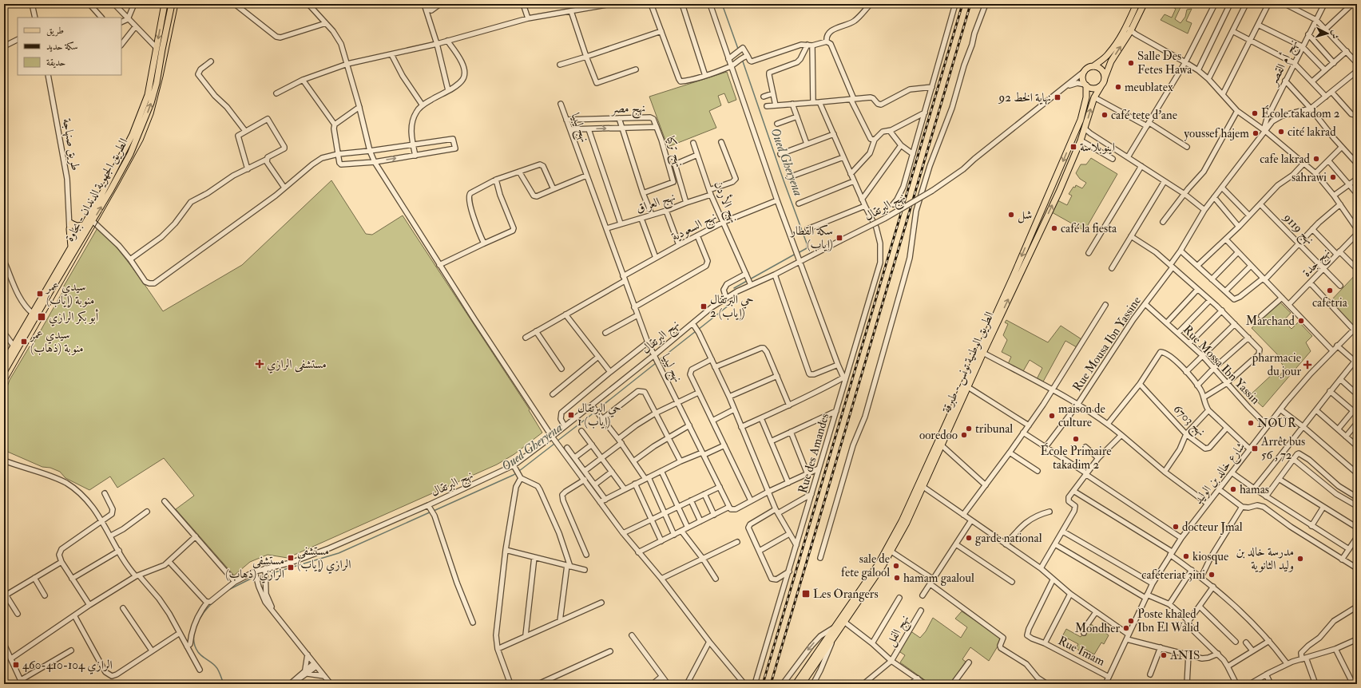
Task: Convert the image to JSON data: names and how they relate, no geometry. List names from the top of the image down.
{
  "streets": {
    "main road": ["الطريق الجهوية الدندان - بجاوة", "الطريق الوطنية تونس - طبرقة"],
    "street": [
      "نهج أم القصر",
      "نهج مصر",
      "نهج ليبيا",
      "طريق صنهاجة",
      "نهج تركيا",
      "نهج الأردن",
      "نهج العراق",
      "نهج البرتقال",
      "نهج السعودية",
      "نهج 9119",
      "نهج جدة",
      "Rue Mousa Ibn Yassine",
      "Rue Mossa Ibn Yassin",
      "نهج 6703",
      "Rue des Amandes",
      "شارع خالد بن الوليد",
      "نهج الفل",
      "Rue Imam"
    ]
  },
  "crossings": [
    ["نهج أم القصر", "Rue Mousa Ibn Yassine"],
    ["نهج مصر", "نهج ليبيا"],
    ["نهج مصر", "نهج تركيا"],
    ["نهج ليبيا", "نهج العراق"],
    ["نهج ليبيا", "نهج البرتقال"],
    ["نهج ليبيا", "نهج السعودية"],
    ["نهج الأردن", "نهج العراق"],
    ["نهج الأردن", "نهج البرتقال"],
    ["نهج الأردن", "نهج السعودية"],
    ["نهج البرتقال", "الطريق الوطنية تونس - طبرقة"],
    ["نهج 9119", "نهج جدة"],
    ["Rue Mousa Ibn Yassine", "Rue Mossa Ibn Yassin"],
    ["Rue Mossa Ibn Yassin", "شارع خالد بن الوليد"],
    ["شارع خالد بن الوليد", "Rue Imam"]
  ],
  "water": ["Oued Gheryena"],
  "places": {
    "other": [
      "Salle Des Fetes Hawa",
      "meublatex",
      "École takadom 2",
      "café tete d'ane",
      "cité lakrad",
      "youssef hajem",
      "cafe lakrad",
      "sahrawi",
      "شل",
      "café la fiesta",
      "cafetria",
      "Marchand",
      "maison de culture",
      "NOUR",
      "tribunal",
      "ooredoo",
      "École Primaire takadim 2",
      "hamas",
      "docteur Jmal",
      "garde national",
      "kiosque",
      "مدرسة خالد بن وليد الثانوية",
      "sale de fete galool",
      "caféteriat 3ini",
      "hamam gaaloul",
      "Poste khaled Ibn El Walid",
      "Mondher",
      "ANIS"
    ],
    "transit": [
      "نهاية الخط 92",
      "اينوبلاسة",
      "سكة القطار (إياب)",
      "سيدي عمر منوبة (إياب)",
      "حي البرتقال 2 (إياب)",
      "أبو بكر الرازي",
      "سيدي عمر منوبة (ذهاب)",
      "حي البرتقال 1 (إياب)",
      "Arrêt bus 56 , 72",
      "مستشفى الرازي (إياب)",
      "مستشفى الرازي (ذهاب)",
      "Les Orangers",
      "الرازي 104-410-460"
    ],
    "health": ["مستشفى الرازي", "pharmacie du jour"]
  },
  "legend": ["طريق", "سكة حديد", "حديقة"],
  "north": "right"
}
